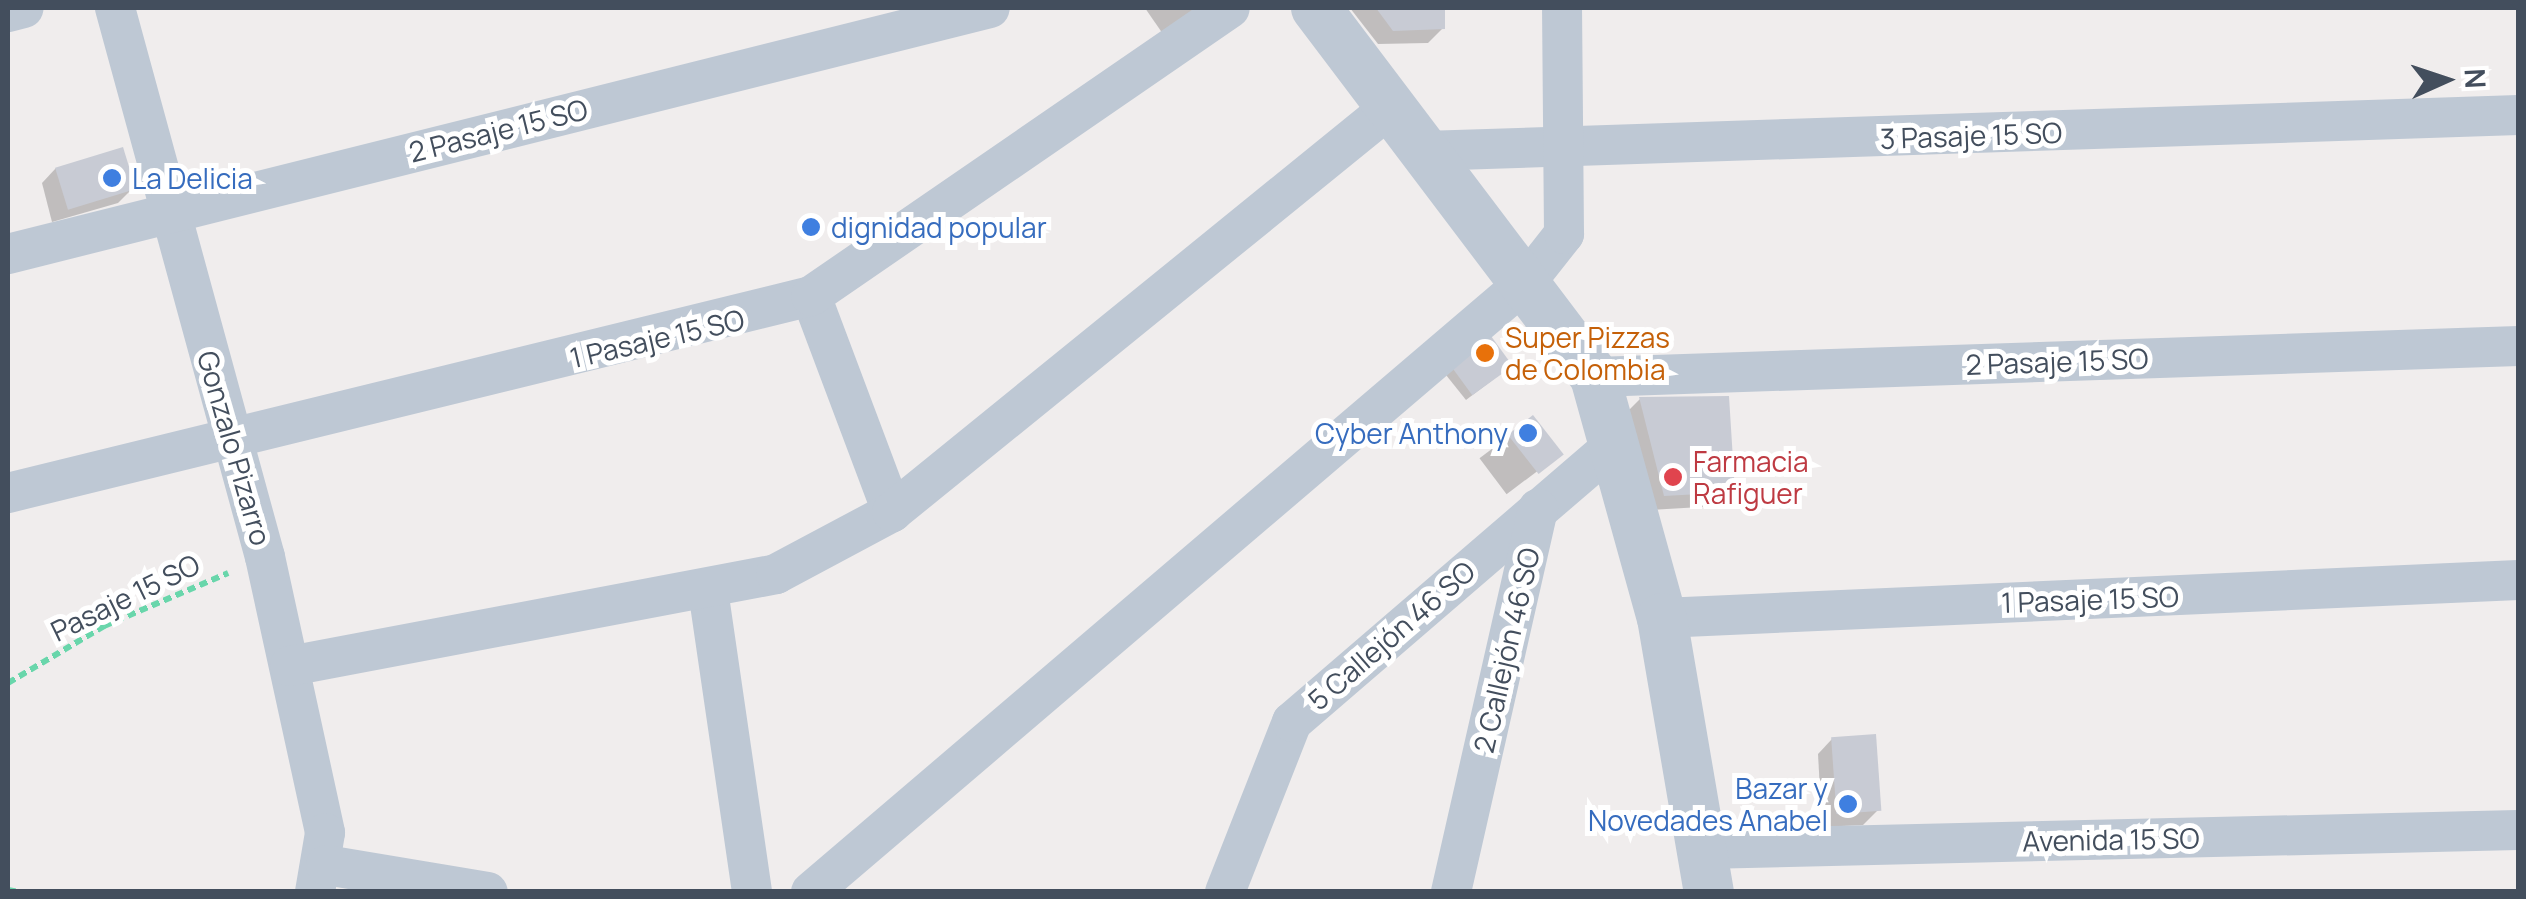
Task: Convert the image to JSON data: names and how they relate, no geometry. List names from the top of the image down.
{
  "streets": {
    "street": [
      "2 Pasaje 15 SO",
      "3 Pasaje 15 SO",
      "1 Pasaje 15 SO",
      "Gonzalo Pizarro",
      "5 Callejón 46 SO",
      "2 Callejón 46 SO",
      "Avenida 15 SO"
    ],
    "path": ["Pasaje 15 SO"]
  },
  "crossings": [
    ["2 Pasaje 15 SO", "Gonzalo Pizarro"],
    ["1 Pasaje 15 SO", "Gonzalo Pizarro"],
    ["Gonzalo Pizarro", "Pasaje 15 SO"],
    ["5 Callejón 46 SO", "2 Callejón 46 SO"]
  ],
  "places": [
    "La Delicia",
    "dignidad popular",
    "Super Pizzas de Colombia",
    "Cyber Anthony",
    "Farmacia Rafiguer",
    "Bazar y Novedades Anabel"
  ],
  "north": "right"
}
